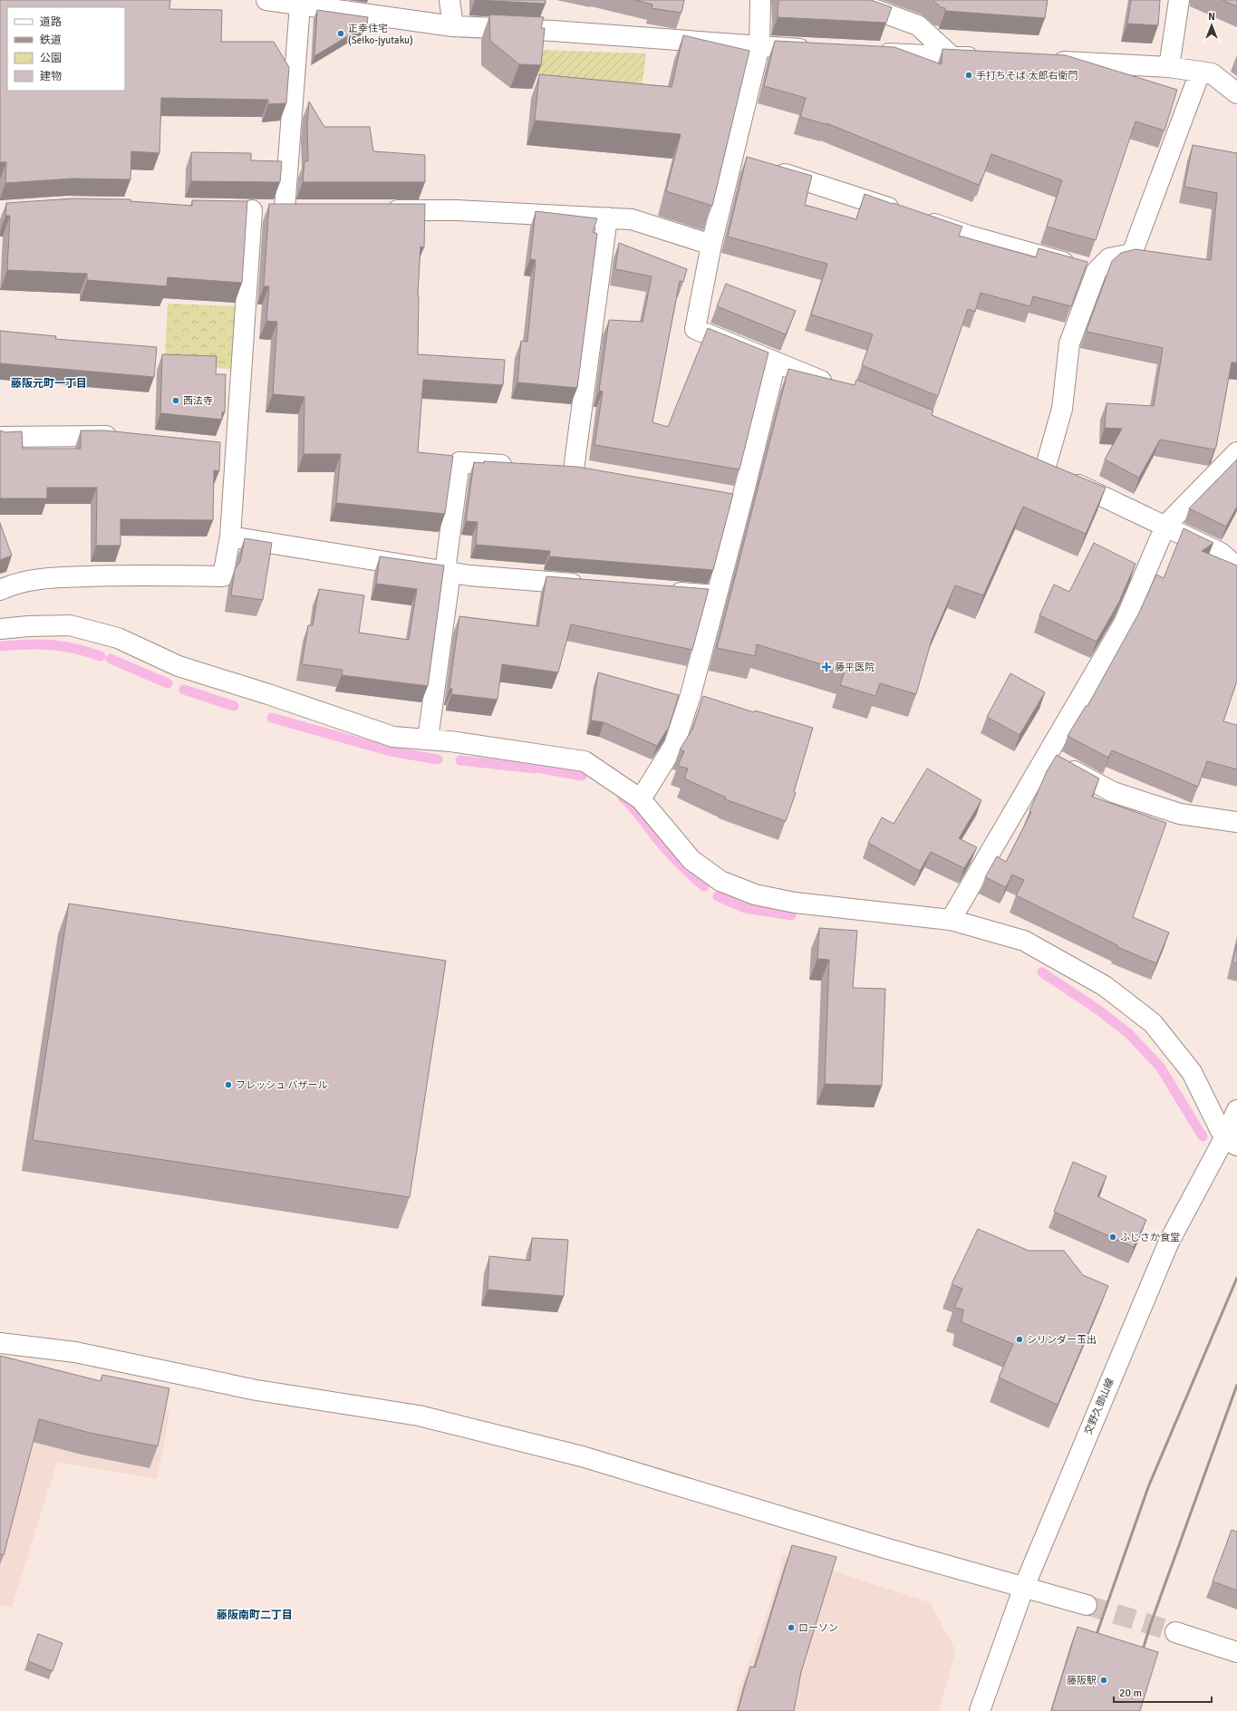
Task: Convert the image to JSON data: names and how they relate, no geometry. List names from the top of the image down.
{
  "streets": {
    "street": ["交野久御山線"]
  },
  "districts": ["藤阪元町一丁目", "藤阪南町二丁目"],
  "places": {
    "other": [
      "正幸住宅 (Seiko-jyutaku)",
      "手打ちそば 太郎右衛門",
      "西法寺",
      "フレッシュ バザール",
      "ふじさか食堂",
      "シリンダー玉出",
      "ローソン",
      "藤阪駅"
    ],
    "health": ["藤平医院"]
  },
  "legend": [
    "道路",
    "鉄道",
    "公園",
    "建物"
  ],
  "scale_bar": "20 m",
  "north": "top"
}
